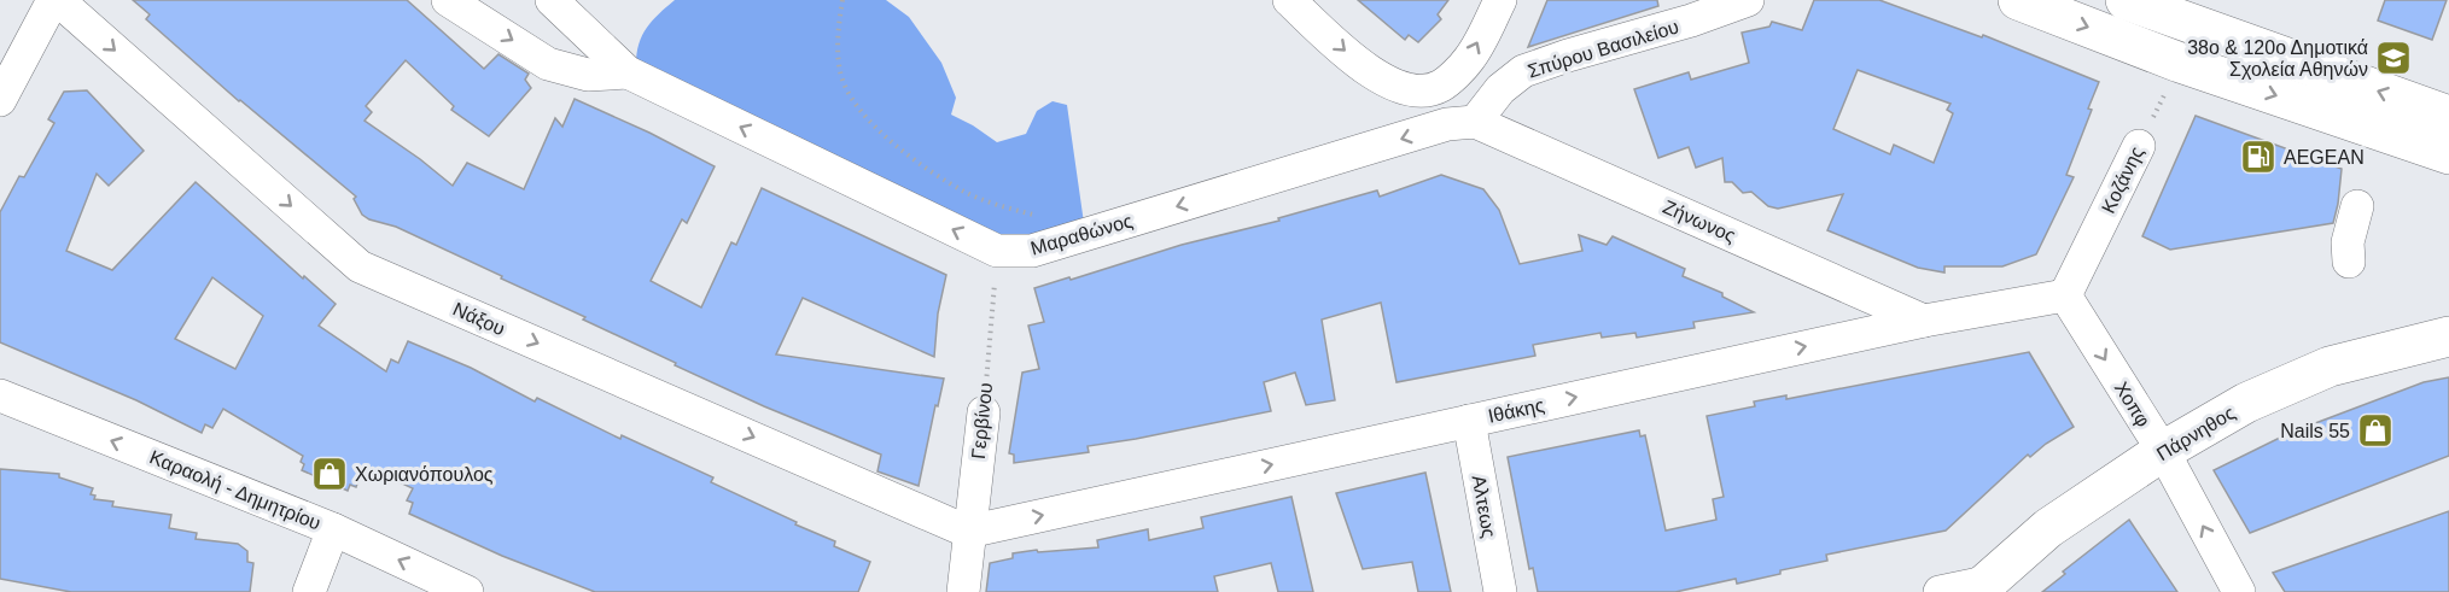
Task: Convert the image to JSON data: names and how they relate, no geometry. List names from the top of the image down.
{
  "streets": {
    "street": [
      "Σπύρου Βασιλείου",
      "Κοζάνης",
      "Ζήνωνος",
      "Μαραθώνος",
      "Νάξου",
      "Χοπφ",
      "Ιθάκης",
      "Γερβίνου",
      "Πάρνηθος",
      "Καραολή - Δημητρίου",
      "Αλτεως"
    ]
  },
  "crossings": [
    ["Σπύρου Βασιλείου", "Ζήνωνος"],
    ["Σπύρου Βασιλείου", "Μαραθώνος"],
    ["Κοζάνης", "Χοπφ"],
    ["Κοζάνης", "Ιθάκης"],
    ["Ζήνωνος", "Μαραθώνος"],
    ["Ζήνωνος", "Ιθάκης"],
    ["Μαραθώνος", "Γερβίνου"],
    ["Νάξου", "Ιθάκης"],
    ["Νάξου", "Γερβίνου"],
    ["Χοπφ", "Ιθάκης"],
    ["Χοπφ", "Πάρνηθος"],
    ["Ιθάκης", "Γερβίνου"],
    ["Ιθάκης", "Αλτεως"]
  ],
  "one_way": ["Νάξου", "Ιθάκης", "Καραολή - Δημητρίου"],
  "places": {
    "school or university": ["38ο & 120ο Δημοτικά Σχολεία Αθηνών"],
    "fuel station": ["AEGEAN"],
    "shop": ["Nails 55", "Χωριανόπουλος"]
  }
}
